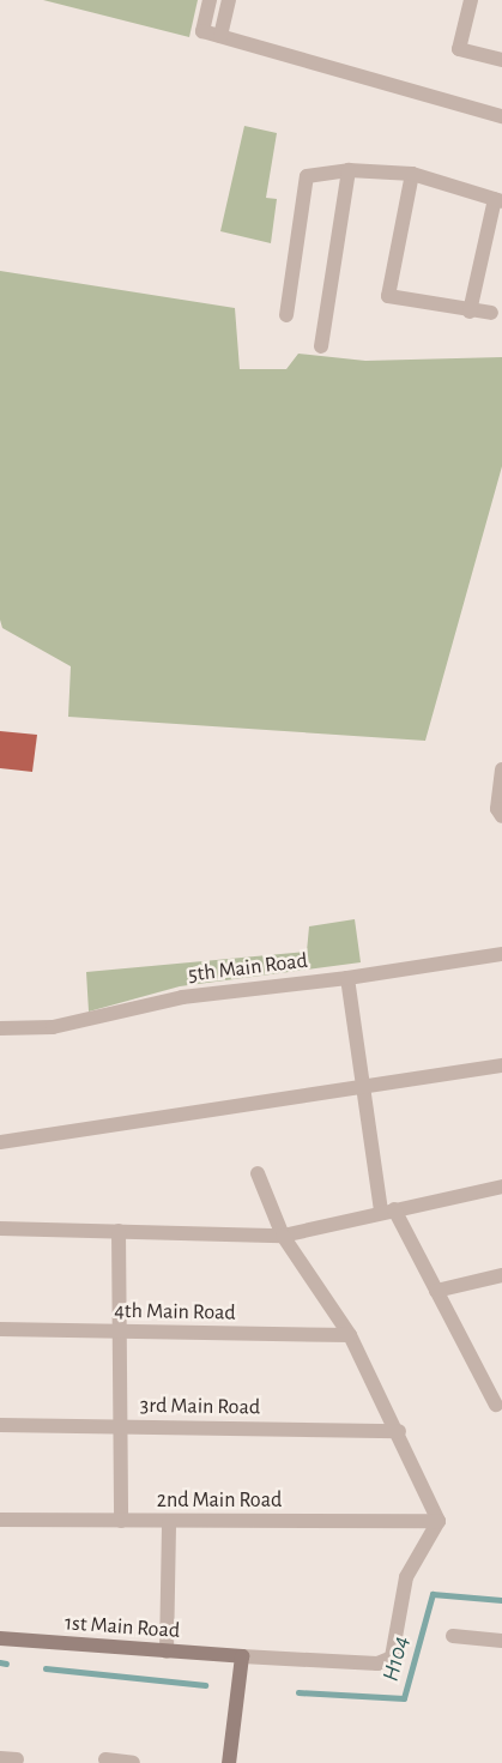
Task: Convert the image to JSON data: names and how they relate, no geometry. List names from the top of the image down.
{
  "streets": {
    "street": [
      "5th Main Road",
      "4th Main Road",
      "3rd Main Road",
      "2nd Main Road",
      "1st Main Road"
    ]
  },
  "water": ["H104"]
}
